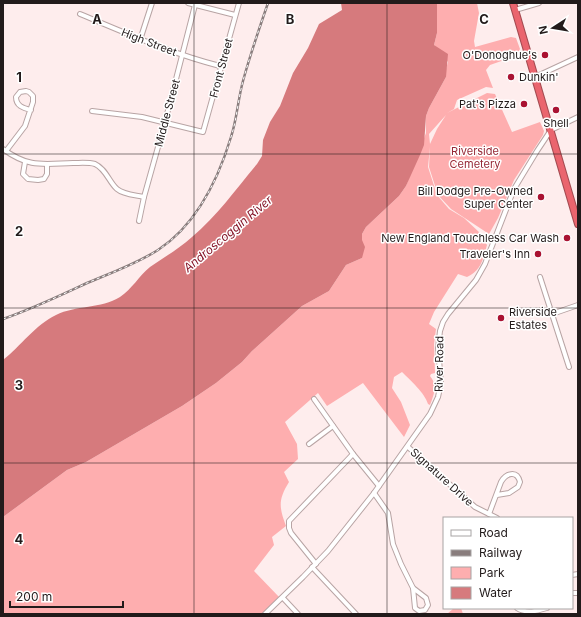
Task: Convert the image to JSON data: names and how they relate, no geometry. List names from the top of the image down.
{
  "streets": {
    "street": [
      "High Street",
      "Front Street",
      "Middle Street",
      "River Road",
      "Signature Drive"
    ]
  },
  "crossings": [
    ["High Street", "Front Street"],
    ["High Street", "Middle Street"],
    ["Front Street", "Middle Street"],
    ["River Road", "Signature Drive"]
  ],
  "water": ["Androscoggin River"],
  "parks": ["Riverside Cemetery"],
  "places": [
    "O'Donoghue's",
    "Dunkin'",
    "Pat's Pizza",
    "Shell",
    "Bill Dodge Pre-Owned Super Center",
    "New England Touchless Car Wash",
    "Traveler's Inn",
    "Riverside Estates"
  ],
  "legend": [
    "Road",
    "Railway",
    "Park",
    "Water"
  ],
  "scale_bar": "200 m",
  "north": "left",
  "grid": {
    "columns": ["A", "B", "C"],
    "rows": [
      "1",
      "2",
      "3",
      "4"
    ]
  }
}
